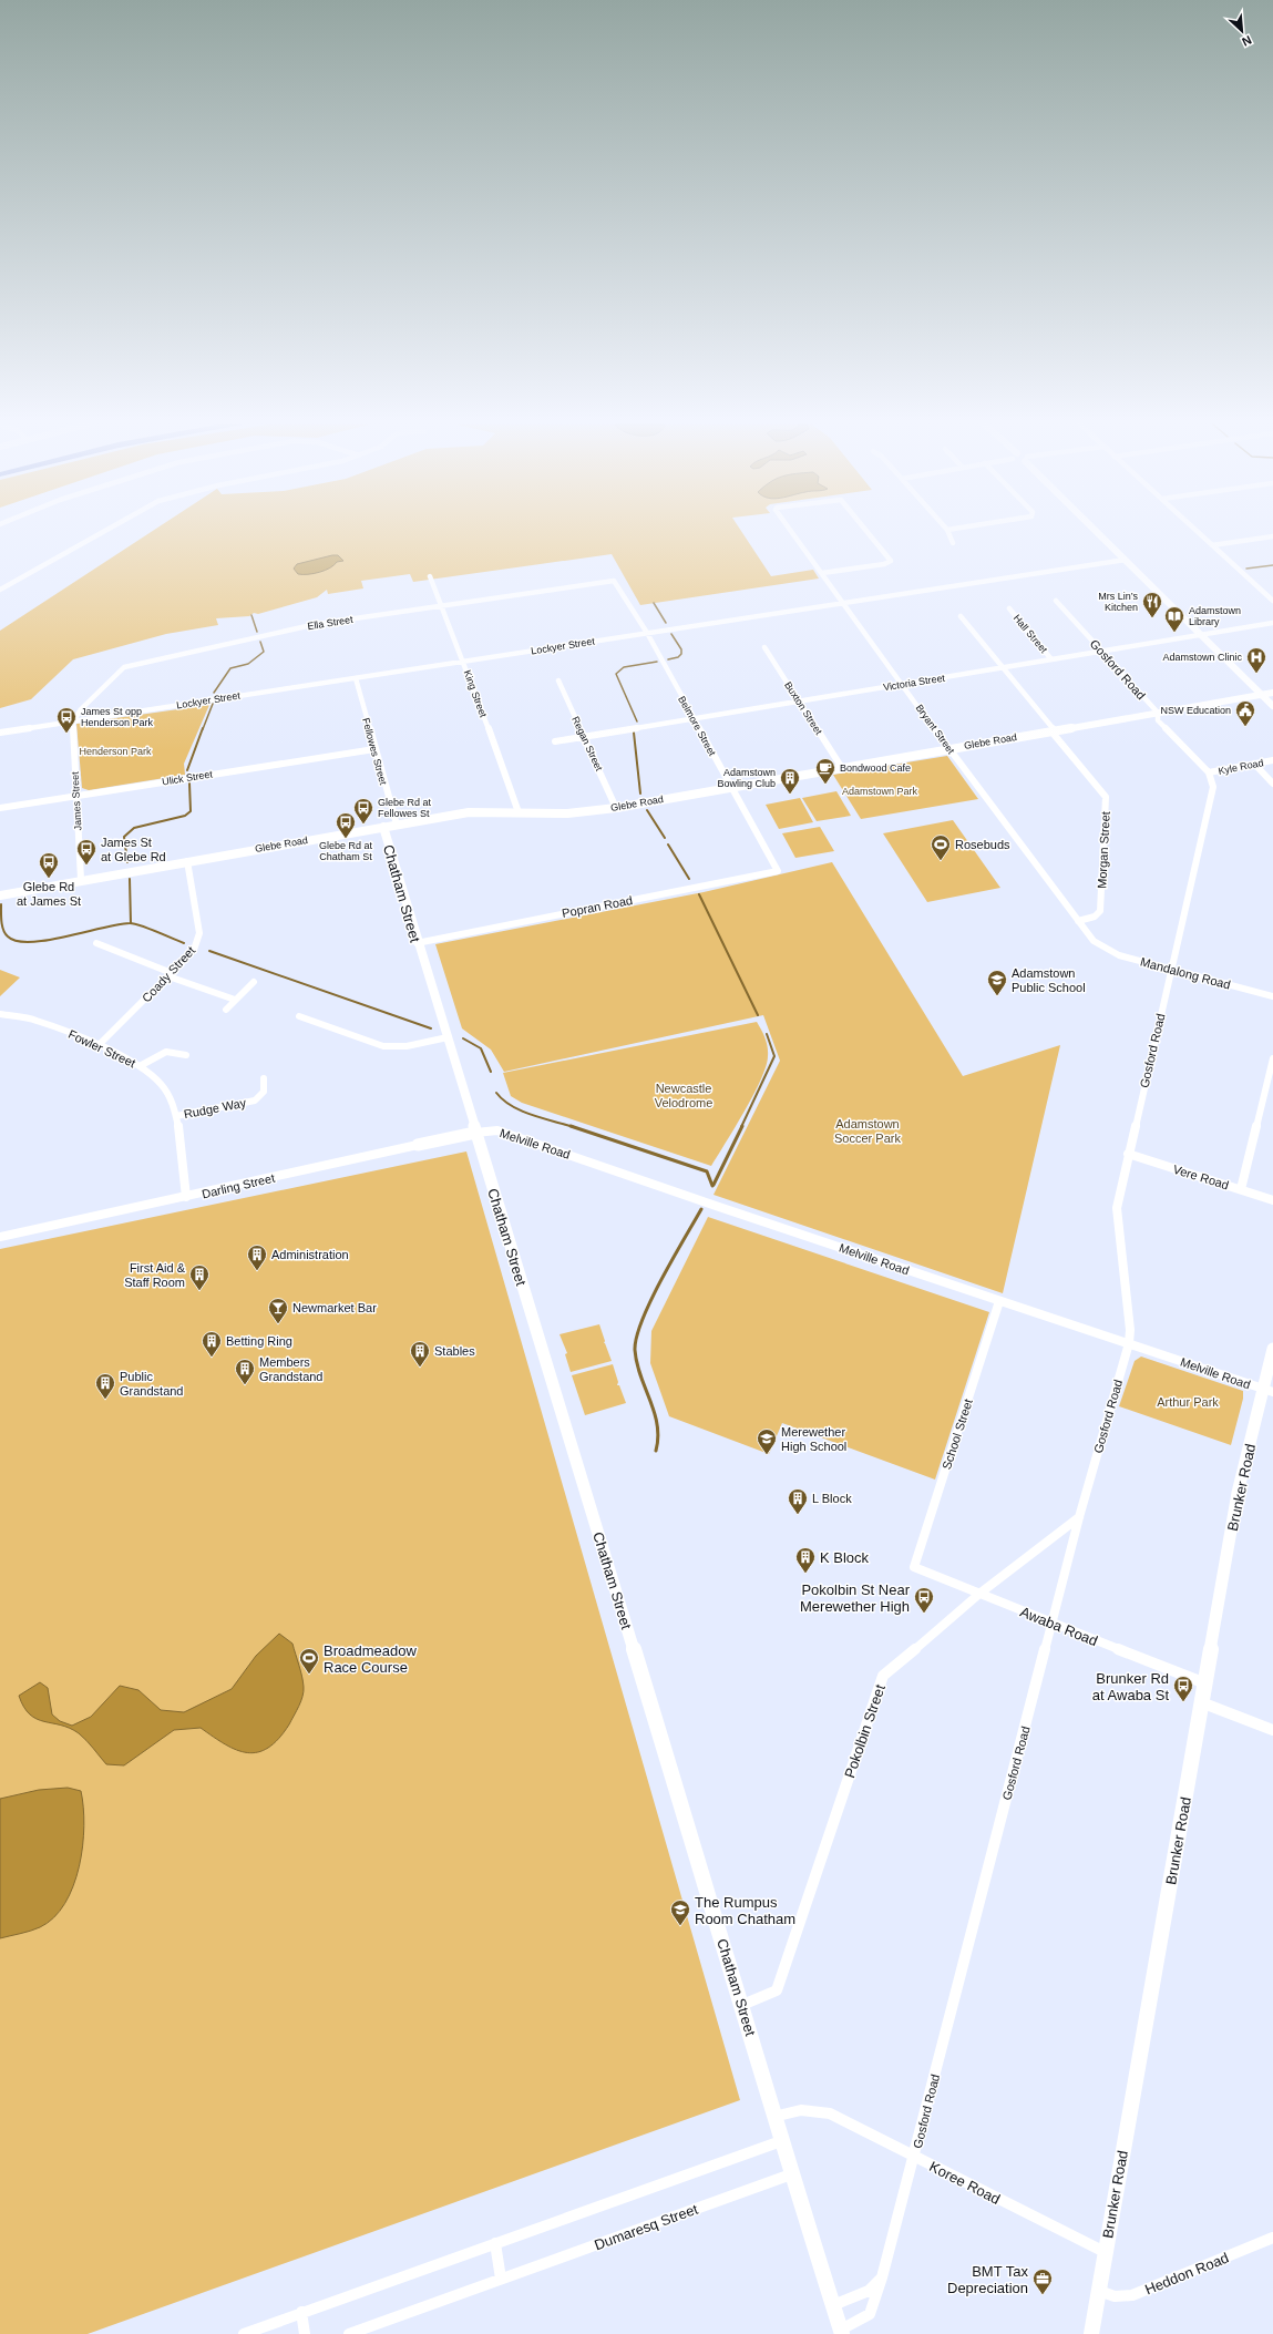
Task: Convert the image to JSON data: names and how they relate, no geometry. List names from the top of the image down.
{
  "streets": {
    "main road": [
      "Glebe Road",
      "Chatham Street",
      "Darling Street",
      "Brunker Road"
    ],
    "street": [
      "Ella Street",
      "Hall Street",
      "Lockyer Street",
      "Gosford Road",
      "Victoria Street",
      "King Street",
      "Buxton Street",
      "Belmore Street",
      "Bryant Street",
      "Regan Street",
      "Fellowes Street",
      "Kyle Road",
      "Ulick Street",
      "James Street",
      "Morgan Street",
      "Popran Road",
      "Mandalong Road",
      "Coady Street",
      "Fowler Street",
      "Rudge Way",
      "Melville Road",
      "Vere Road",
      "School Street",
      "Awaba Road",
      "Pokolbin Street",
      "Koree Road",
      "Dumaresq Street",
      "Heddon Road"
    ]
  },
  "crossings": [
    ["Ella Street", "Lockyer Street"],
    ["Ella Street", "King Street"],
    ["Ella Street", "Belmore Street"],
    ["Ella Street", "James Street"],
    ["Hall Street", "Victoria Street"],
    ["Lockyer Street", "King Street"],
    ["Lockyer Street", "Belmore Street"],
    ["Lockyer Street", "Bryant Street"],
    ["Lockyer Street", "Fellowes Street"],
    ["Lockyer Street", "James Street"],
    ["Gosford Road", "Victoria Street"],
    ["Gosford Road", "Glebe Road"],
    ["Gosford Road", "Kyle Road"],
    ["Gosford Road", "Chatham Street"],
    ["Gosford Road", "Mandalong Road"],
    ["Gosford Road", "Melville Road"],
    ["Gosford Road", "Vere Road"],
    ["Gosford Road", "Awaba Road"],
    ["Gosford Road", "Pokolbin Street"],
    ["Gosford Road", "Koree Road"],
    ["Victoria Street", "Buxton Street"],
    ["Victoria Street", "Belmore Street"],
    ["Victoria Street", "Bryant Street"],
    ["Victoria Street", "Regan Street"],
    ["Victoria Street", "Morgan Street"],
    ["King Street", "Glebe Road"],
    ["Buxton Street", "Glebe Road"],
    ["Belmore Street", "Glebe Road"],
    ["Belmore Street", "Popran Road"],
    ["Bryant Street", "Glebe Road"],
    ["Bryant Street", "Morgan Street"],
    ["Bryant Street", "Mandalong Road"],
    ["Glebe Road", "Regan Street"],
    ["Glebe Road", "Fellowes Street"],
    ["Glebe Road", "James Street"],
    ["Glebe Road", "Morgan Street"],
    ["Glebe Road", "Chatham Street"],
    ["Glebe Road", "Coady Street"],
    ["Fellowes Street", "Ulick Street"],
    ["Ulick Street", "James Street"],
    ["Chatham Street", "Popran Road"],
    ["Chatham Street", "Melville Road"],
    ["Chatham Street", "Darling Street"],
    ["Chatham Street", "Pokolbin Street"],
    ["Chatham Street", "Koree Road"],
    ["Chatham Street", "Dumaresq Street"],
    ["Coady Street", "Fowler Street"],
    ["Fowler Street", "Rudge Way"],
    ["Fowler Street", "Darling Street"],
    ["Melville Road", "Darling Street"],
    ["Melville Road", "School Street"],
    ["Melville Road", "Brunker Road"],
    ["School Street", "Awaba Road"],
    ["Brunker Road", "Awaba Road"],
    ["Brunker Road", "Koree Road"],
    ["Brunker Road", "Heddon Road"],
    ["Awaba Road", "Pokolbin Street"]
  ],
  "parks": [
    "Henderson Park",
    "Adamstown Park",
    "Newcastle Velodrome",
    "Adamstown Soccer Park",
    "Arthur Park"
  ],
  "places": {
    "restaurant": ["Mrs Lin’s Kitchen"],
    "library": ["Adamstown Library"],
    "hospital": ["Adamstown Clinic"],
    "public building": ["NSW Education"],
    "bus stop": [
      "James St opp Henderson Park",
      "Glebe Rd at Fellowes St",
      "Glebe Rd at Chatham St",
      "James St at Glebe Rd",
      "Glebe Rd at James St",
      "Pokolbin St Near Merewether High",
      "Brunker Rd at Awaba St"
    ],
    "cafe": ["Bondwood Cafe"],
    "building": [
      "Adamstown Bowling Club",
      "Administration",
      "First Aid & Staff Room",
      "Betting Ring",
      "Stables",
      "Members Grandstand",
      "Public Grandstand",
      "L Block",
      "K Block"
    ],
    "sports": ["Rosebuds", "Broadmeadow Race Course"],
    "school or university": ["Adamstown Public School", "Merewether High School", "The Rumpus Room Chatham"],
    "bar": ["Newmarket Bar"],
    "office": ["BMT Tax Depreciation"]
  },
  "north": "bottom right"
}
